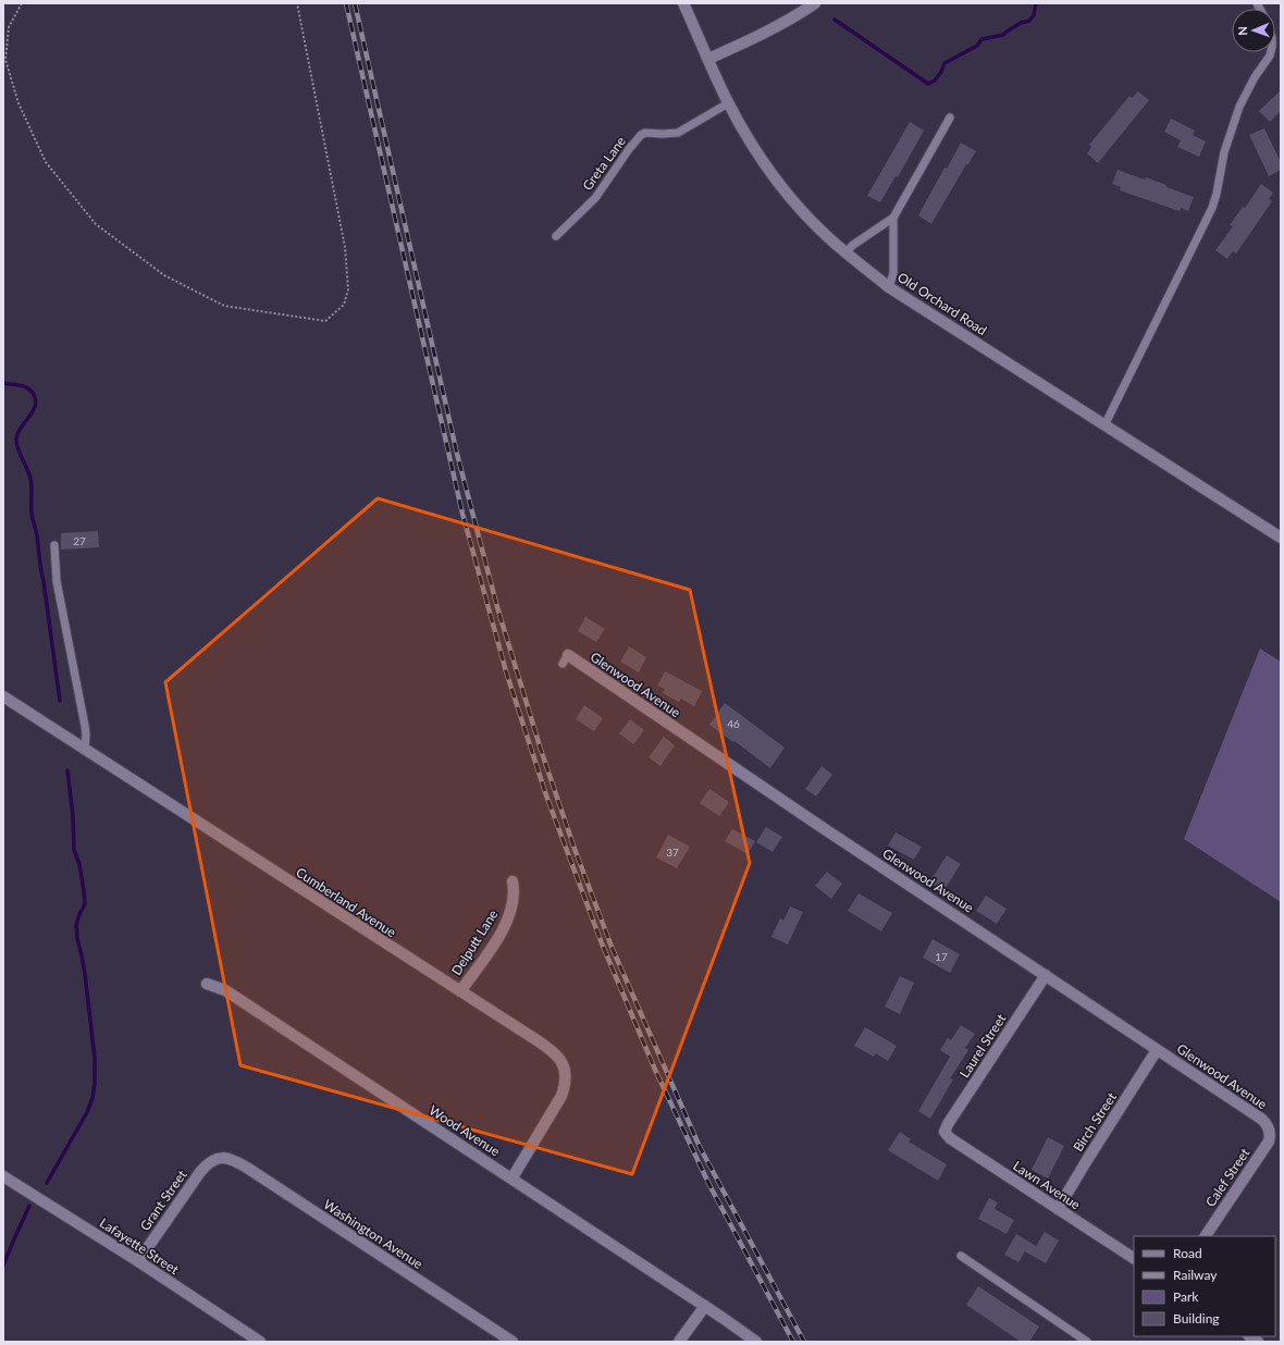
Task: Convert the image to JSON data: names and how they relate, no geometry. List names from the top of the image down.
{
  "streets": {
    "street": [
      "Old Orchard Road",
      "Glenwood Avenue",
      "Cumberland Avenue",
      "Delputt Lane",
      "Laurel Street",
      "Birch Street",
      "Wood Avenue",
      "Calef Street",
      "Lawn Avenue",
      "Grant Street",
      "Washington Avenue",
      "Lafayette Street"
    ],
    "lane": ["Greta Lane"]
  },
  "crossings": [
    ["Greta Lane", "Old Orchard Road"],
    ["Glenwood Avenue", "Laurel Street"],
    ["Glenwood Avenue", "Birch Street"],
    ["Glenwood Avenue", "Calef Street"],
    ["Cumberland Avenue", "Delputt Lane"],
    ["Cumberland Avenue", "Wood Avenue"],
    ["Laurel Street", "Lawn Avenue"],
    ["Birch Street", "Lawn Avenue"],
    ["Grant Street", "Washington Avenue"],
    ["Grant Street", "Lafayette Street"]
  ],
  "house_numbers": [
    "27",
    "46",
    "37",
    "17"
  ],
  "legend": [
    "Road",
    "Railway",
    "Park",
    "Building"
  ],
  "north": "left"
}
